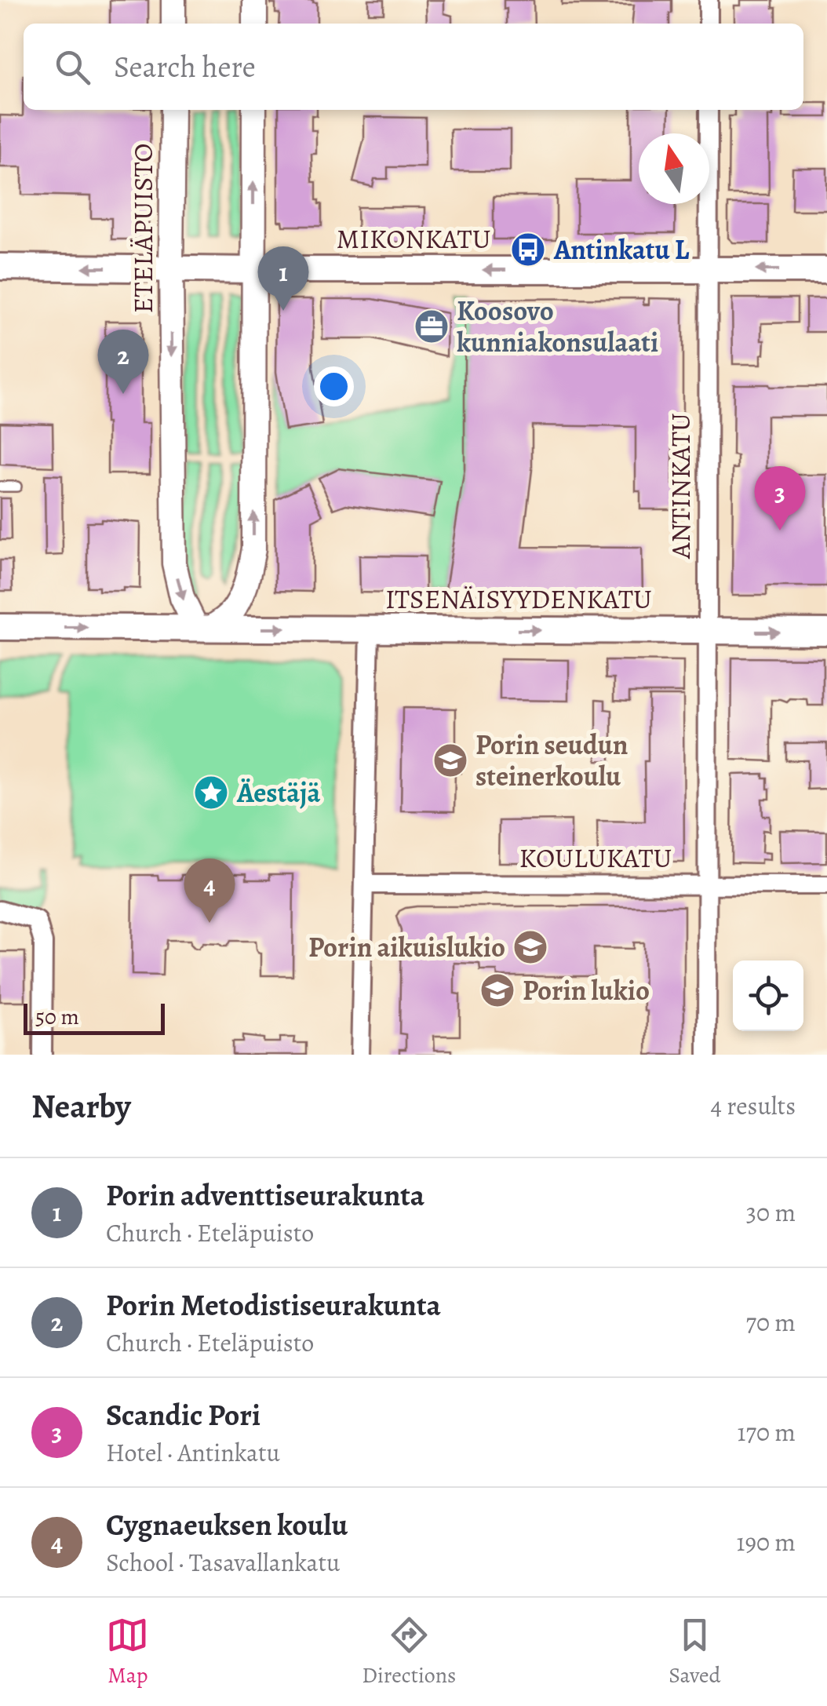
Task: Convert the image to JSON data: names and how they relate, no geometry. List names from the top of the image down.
{
  "streets": {
    "main road": ["MIKONKATU", "ITSENÄISYYDENKATU"],
    "street": ["ETELÄPUISTO", "ANTINKATU", "KOULUKATU"]
  },
  "crossings": [
    ["ETELÄPUISTO", "MIKONKATU"],
    ["ETELÄPUISTO", "ITSENÄISYYDENKATU"],
    ["MIKONKATU", "ANTINKATU"],
    ["ANTINKATU", "ITSENÄISYYDENKATU"],
    ["ANTINKATU", "KOULUKATU"]
  ],
  "one_way": ["MIKONKATU", "ITSENÄISYYDENKATU"],
  "places": {
    "bus stop": ["Antinkatu L"],
    "office": ["Koosovo kunniakonsulaati"],
    "school or university": ["Porin seudun steinerkoulu", "Porin aikuislukio", "Porin lukio"],
    "place": ["Äestäjä"]
  },
  "scale_bar": "50 m",
  "north": "top",
  "page": {
    "search": "Search here",
    "pins": [
      "1",
      "2",
      "3",
      "4"
    ],
    "scale": "50 m",
    "heading": ["Nearby", "4 results"],
    "list": [
      {
        "mark": "1",
        "name": "Porin adventtiseurakunta",
        "note": "Church · Eteläpuisto",
        "value": "30 m"
      },
      {
        "mark": "2",
        "name": "Porin Metodistiseurakunta",
        "note": "Church · Eteläpuisto",
        "value": "70 m"
      },
      {
        "mark": "3",
        "name": "Scandic Pori",
        "note": "Hotel · Antinkatu",
        "value": "170 m"
      },
      {
        "mark": "4",
        "name": "Cygnaeuksen koulu",
        "note": "School · Tasavallankatu",
        "value": "190 m"
      }
    ],
    "nav": ["Map", "Directions", "Saved"]
  }
}
